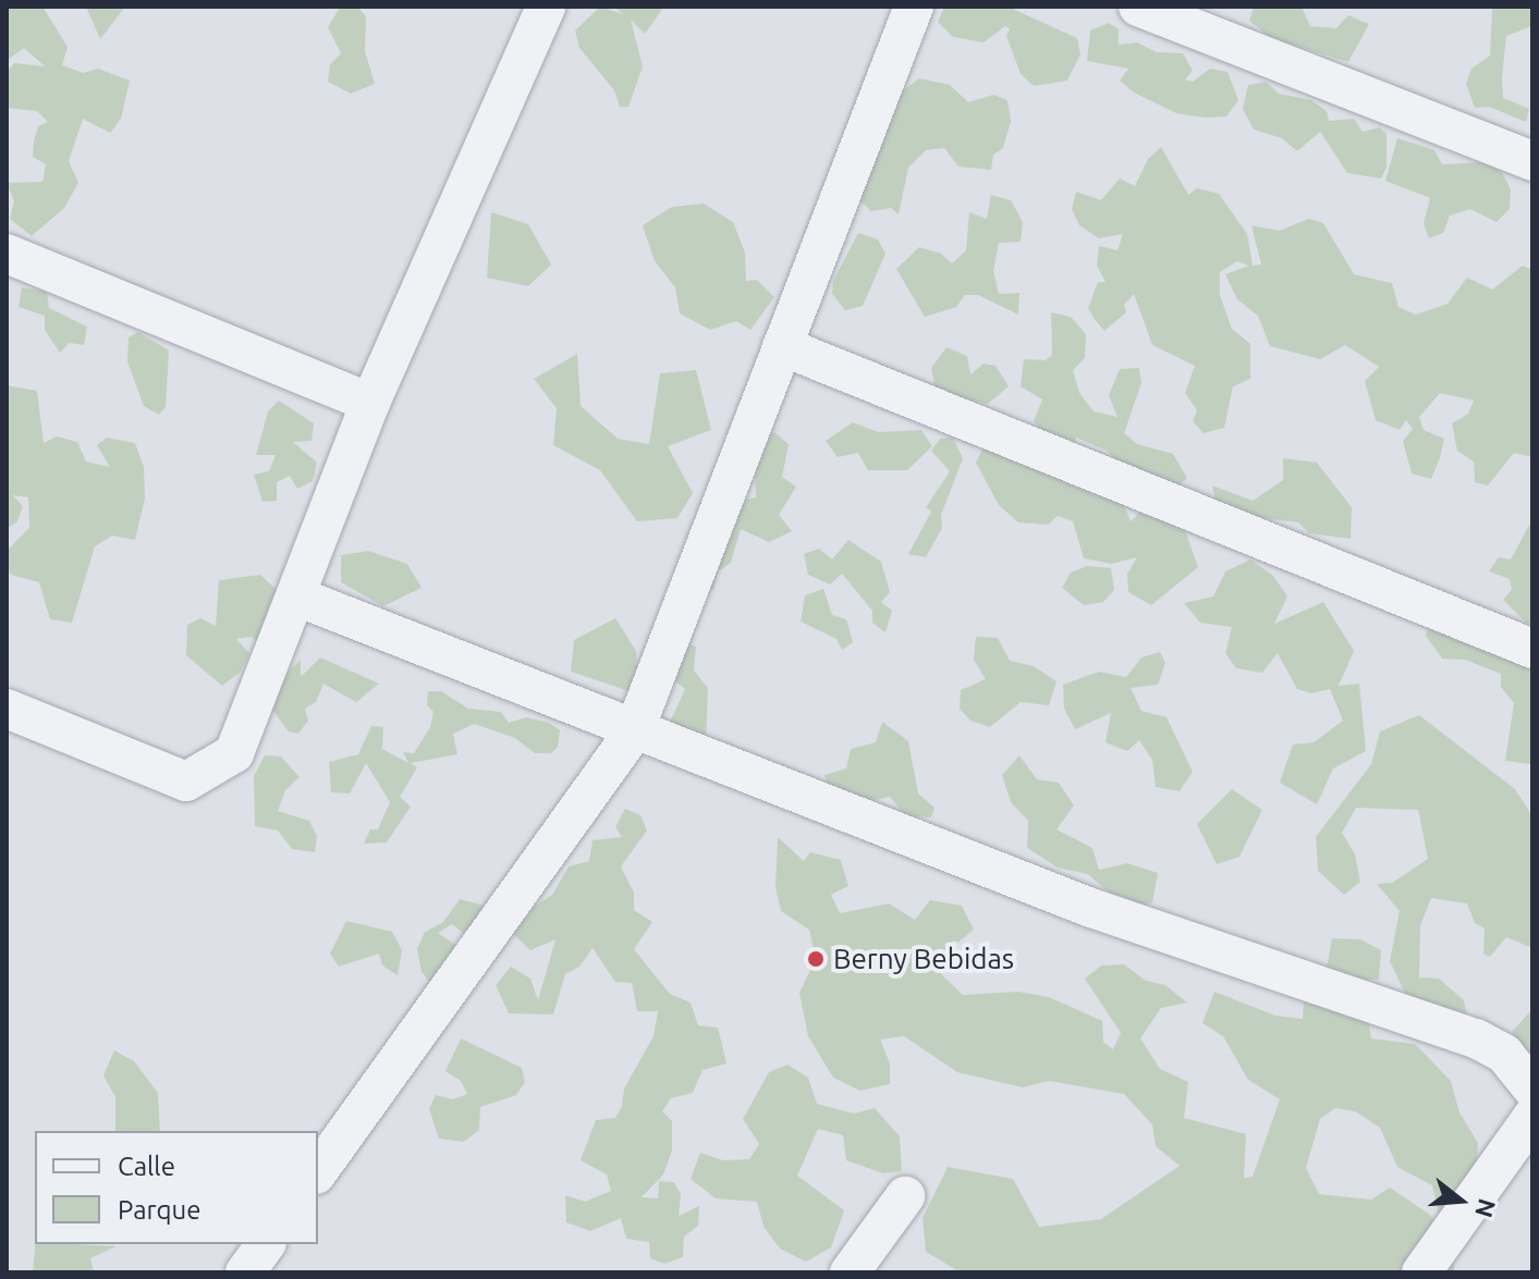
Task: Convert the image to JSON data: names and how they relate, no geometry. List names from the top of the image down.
{
  "places": ["Berny Bebidas"],
  "legend": ["Calle", "Parque"],
  "north": "right"
}
